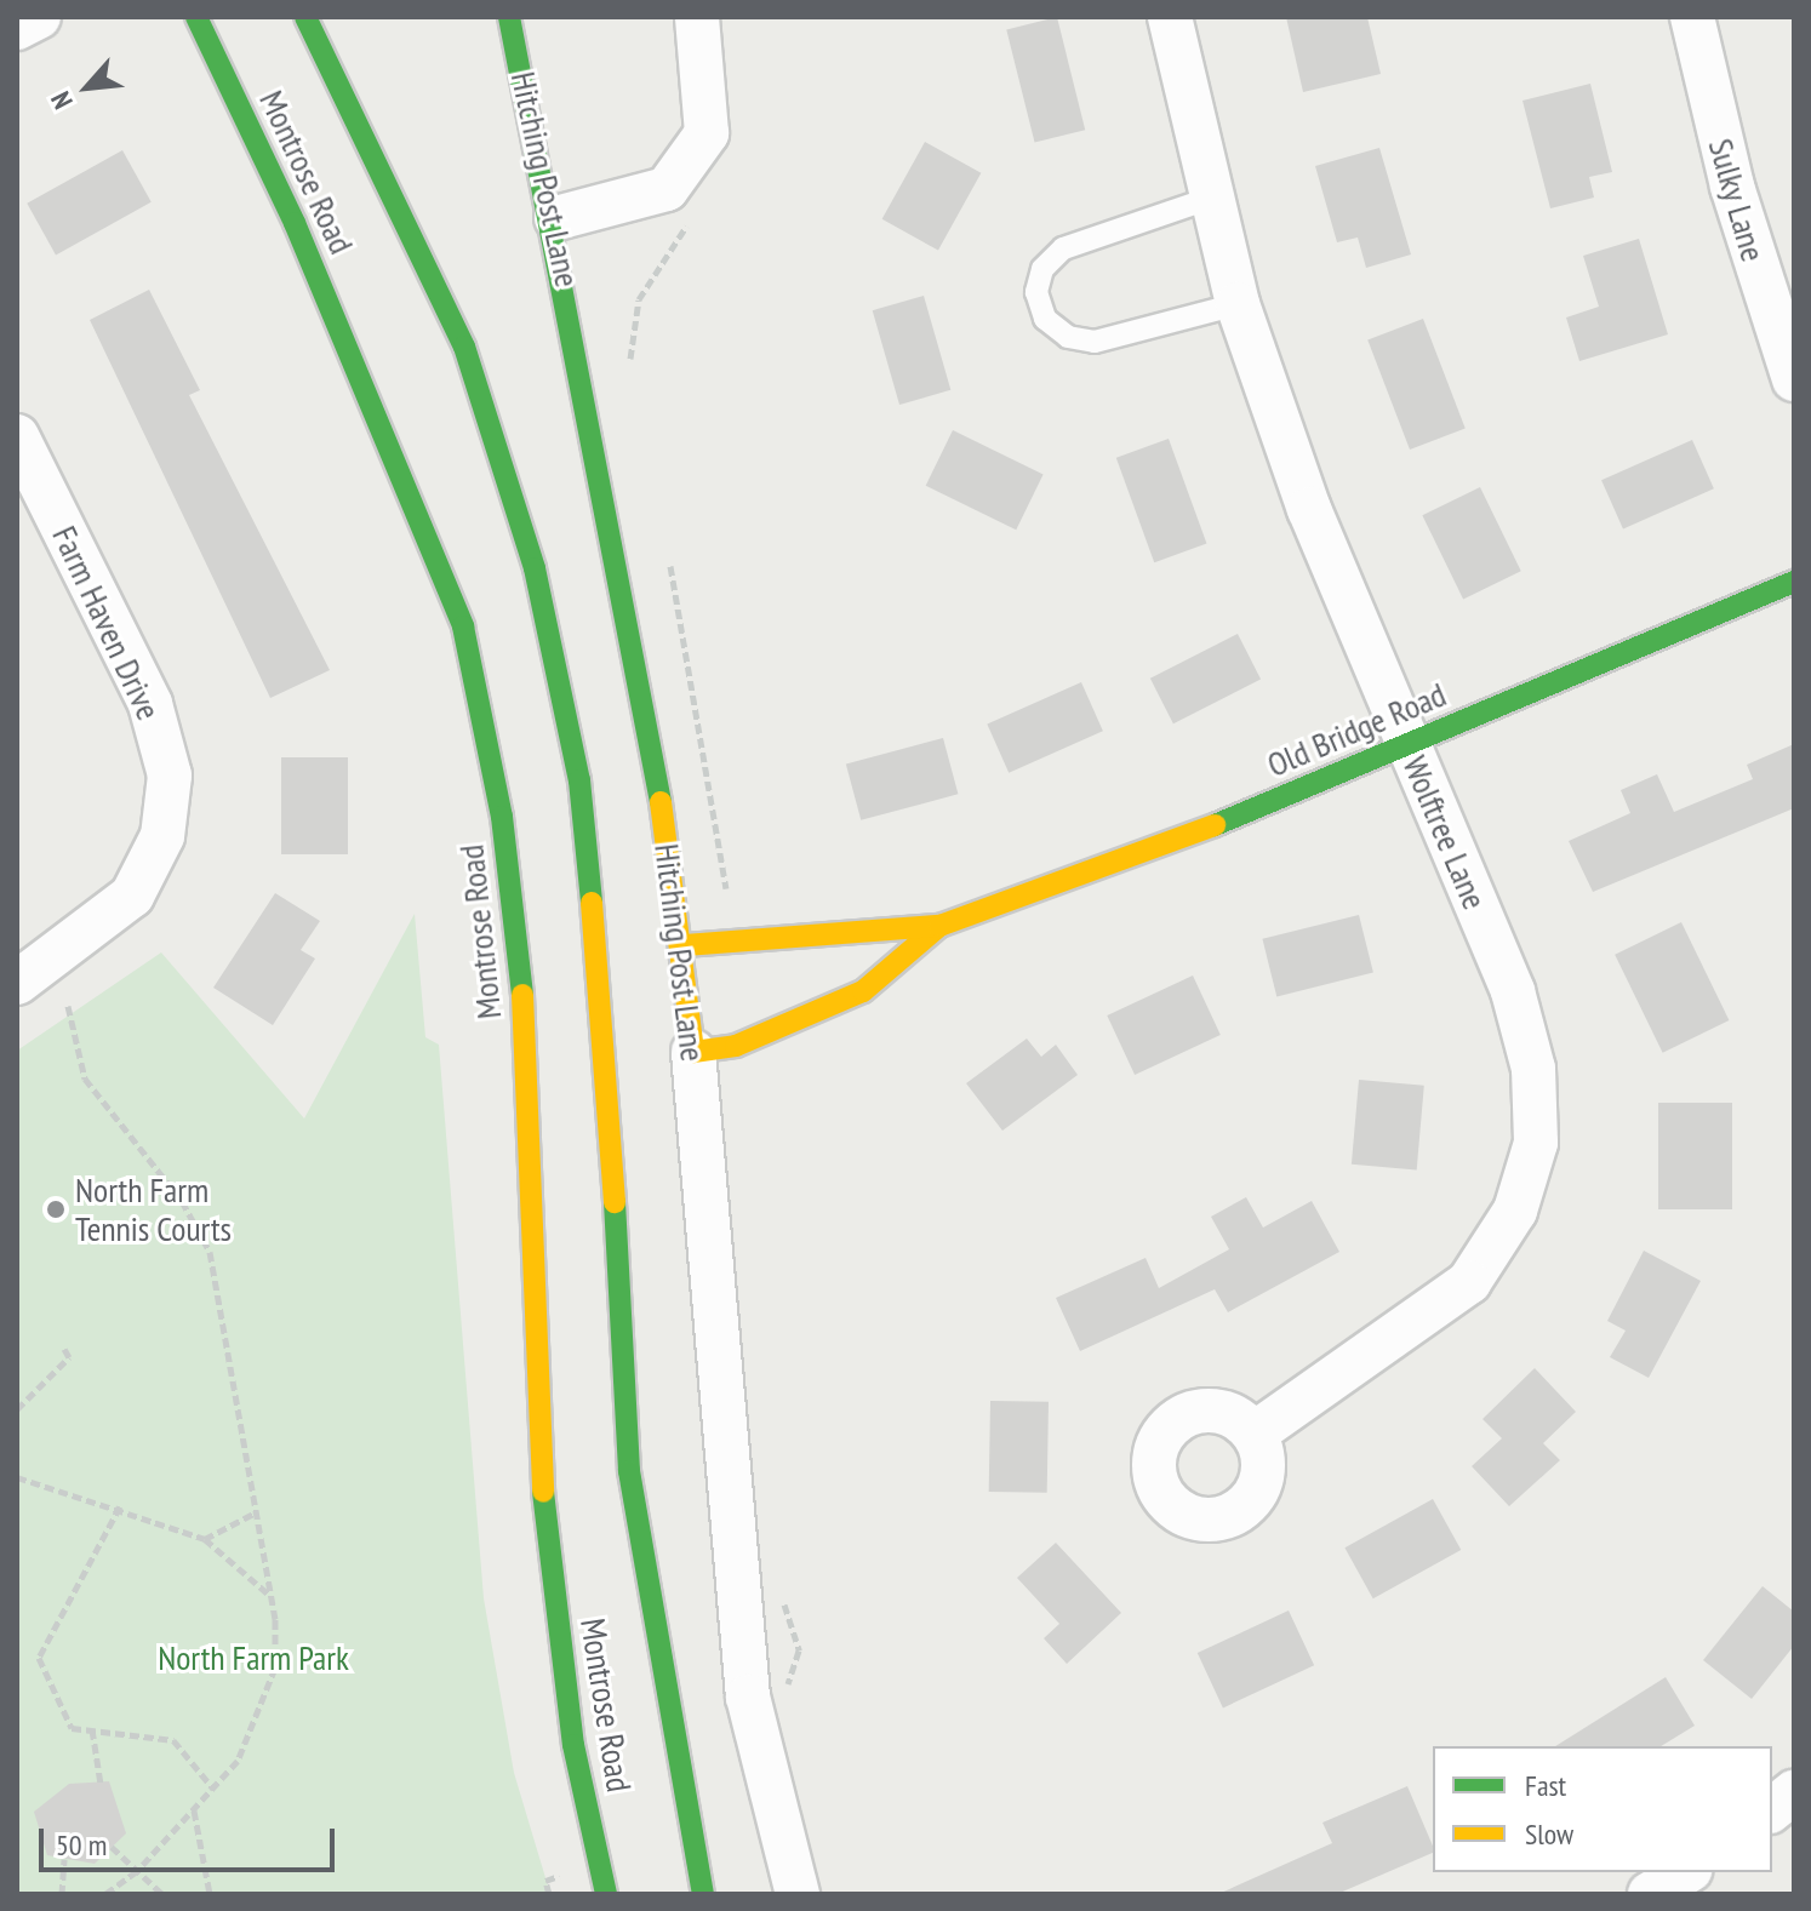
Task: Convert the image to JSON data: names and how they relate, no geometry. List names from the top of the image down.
{
  "streets": {
    "main road": ["Montrose Road", "Hitching Post Lane", "Old Bridge Road"],
    "street": ["Sulky Lane", "Farm Haven Drive", "Wolftree Lane"]
  },
  "crossings": [
    ["Hitching Post Lane", "Old Bridge Road"],
    ["Old Bridge Road", "Wolftree Lane"]
  ],
  "parks": ["North Farm Park"],
  "places": ["North Farm Tennis Courts"],
  "legend": ["Fast", "Slow"],
  "scale_bar": "50 m",
  "north": "bottom left"
}
